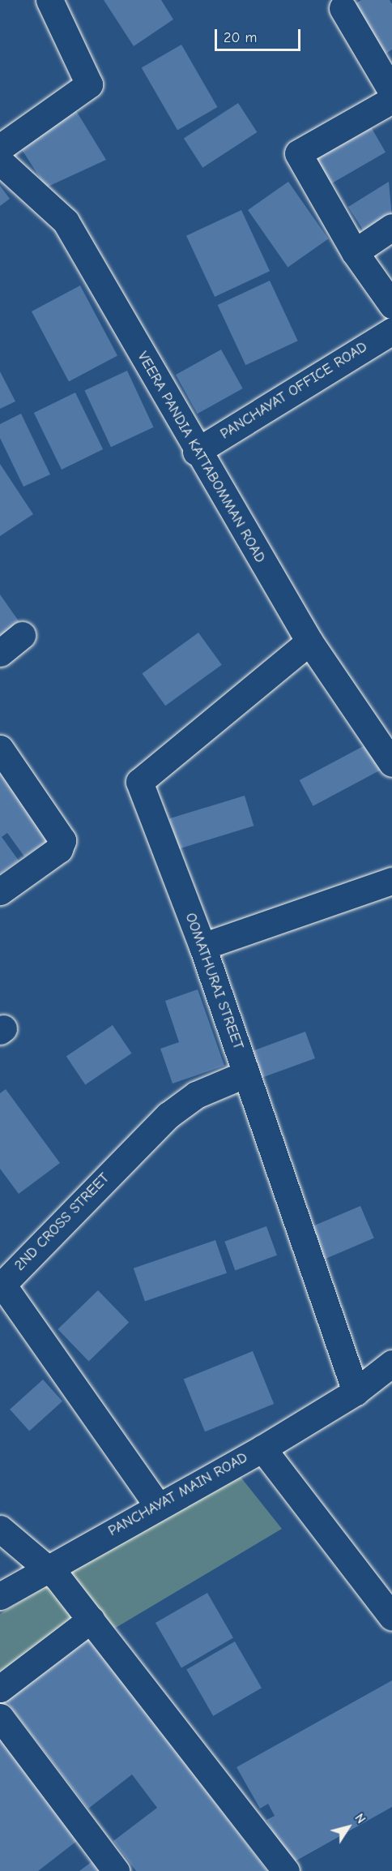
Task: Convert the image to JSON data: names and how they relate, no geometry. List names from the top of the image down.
{
  "streets": {
    "street": [
      "PANCHAYAT OFFICE ROAD",
      "VEERA PANDIA KATTABOMMAN ROAD",
      "OOMATHURAI STREET",
      "2ND CROSS STREET",
      "PANCHAYAT MAIN ROAD"
    ]
  },
  "crossings": [
    ["PANCHAYAT OFFICE ROAD", "VEERA PANDIA KATTABOMMAN ROAD"],
    ["VEERA PANDIA KATTABOMMAN ROAD", "OOMATHURAI STREET"],
    ["OOMATHURAI STREET", "2ND CROSS STREET"],
    ["OOMATHURAI STREET", "PANCHAYAT MAIN ROAD"],
    ["2ND CROSS STREET", "PANCHAYAT MAIN ROAD"]
  ],
  "scale_bar": "20 m",
  "north": "top right"
}
